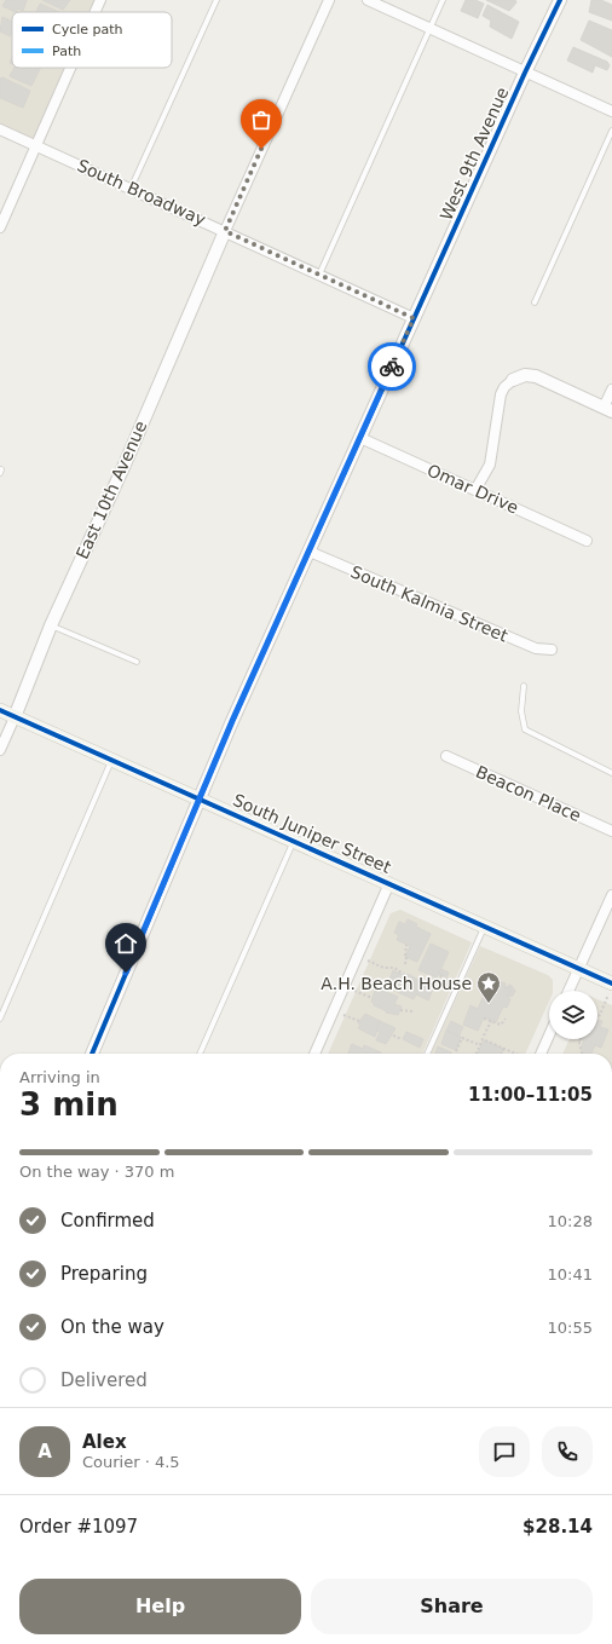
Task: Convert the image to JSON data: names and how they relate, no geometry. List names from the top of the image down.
{
  "streets": {
    "main road": ["South Juniper Street"],
    "street": [
      "West 9th Avenue",
      "South Broadway",
      "Omar Drive",
      "East 10th Avenue",
      "South Kalmia Street",
      "Beacon Place"
    ]
  },
  "crossings": [
    ["West 9th Avenue", "South Broadway"],
    ["West 9th Avenue", "Omar Drive"],
    ["West 9th Avenue", "South Kalmia Street"],
    ["West 9th Avenue", "South Juniper Street"],
    ["South Broadway", "East 10th Avenue"],
    ["East 10th Avenue", "South Juniper Street"]
  ],
  "places": {
    "place": ["A.H. Beach House"]
  },
  "legend": ["Cycle path", "Path"],
  "page": {
    "heading": ["3 min", "Arriving in", "11:00–11:05"],
    "panel": [
      "Alex",
      "Courier · 4.5",
      "Order #1097",
      "$28.14"
    ],
    "bar": "On the way · 370 m",
    "list": [
      ["Confirmed", "10:28"],
      ["Preparing", "10:41"],
      ["On the way", "10:55"],
      "Delivered"
    ],
    "round": "A",
    "buttons": ["Help", "Share"]
  }
}
